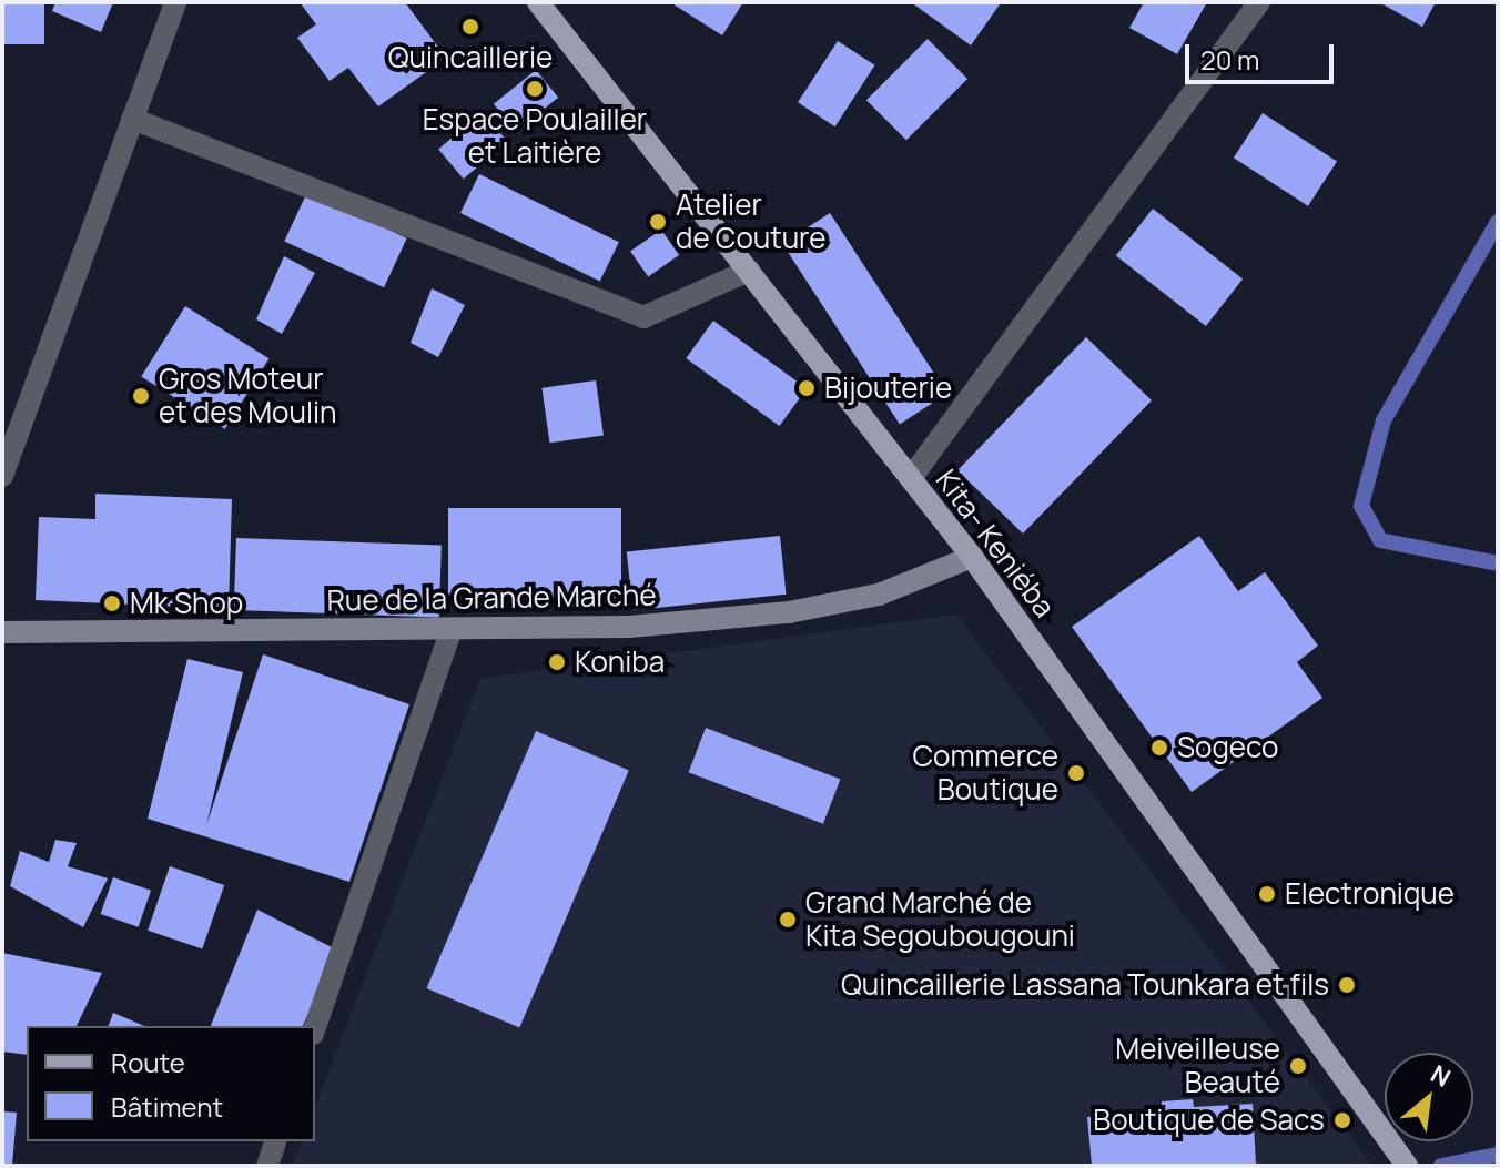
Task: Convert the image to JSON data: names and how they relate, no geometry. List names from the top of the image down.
{
  "streets": {
    "main road": ["Kita- Keniéba", "Rue de la Grande Marché"]
  },
  "crossings": [
    ["Kita- Keniéba", "Rue de la Grande Marché"]
  ],
  "places": [
    "Quincaillerie",
    "Espace Poulailler et Laitière",
    "Atelier de Couture",
    "Bijouterie",
    "Gros Moteur et des Moulin",
    "Mk Shop",
    "Koniba",
    "Sogeco",
    "Commerce Boutique",
    "Electronique",
    "Grand Marché de Kita Segoubougouni",
    "Quincaillerie Lassana Tounkara et fils",
    "Meiveilleuse Beauté",
    "Boutique de Sacs"
  ],
  "legend": ["Route", "Bâtiment"],
  "scale_bar": "20 m",
  "north": "top right"
}
